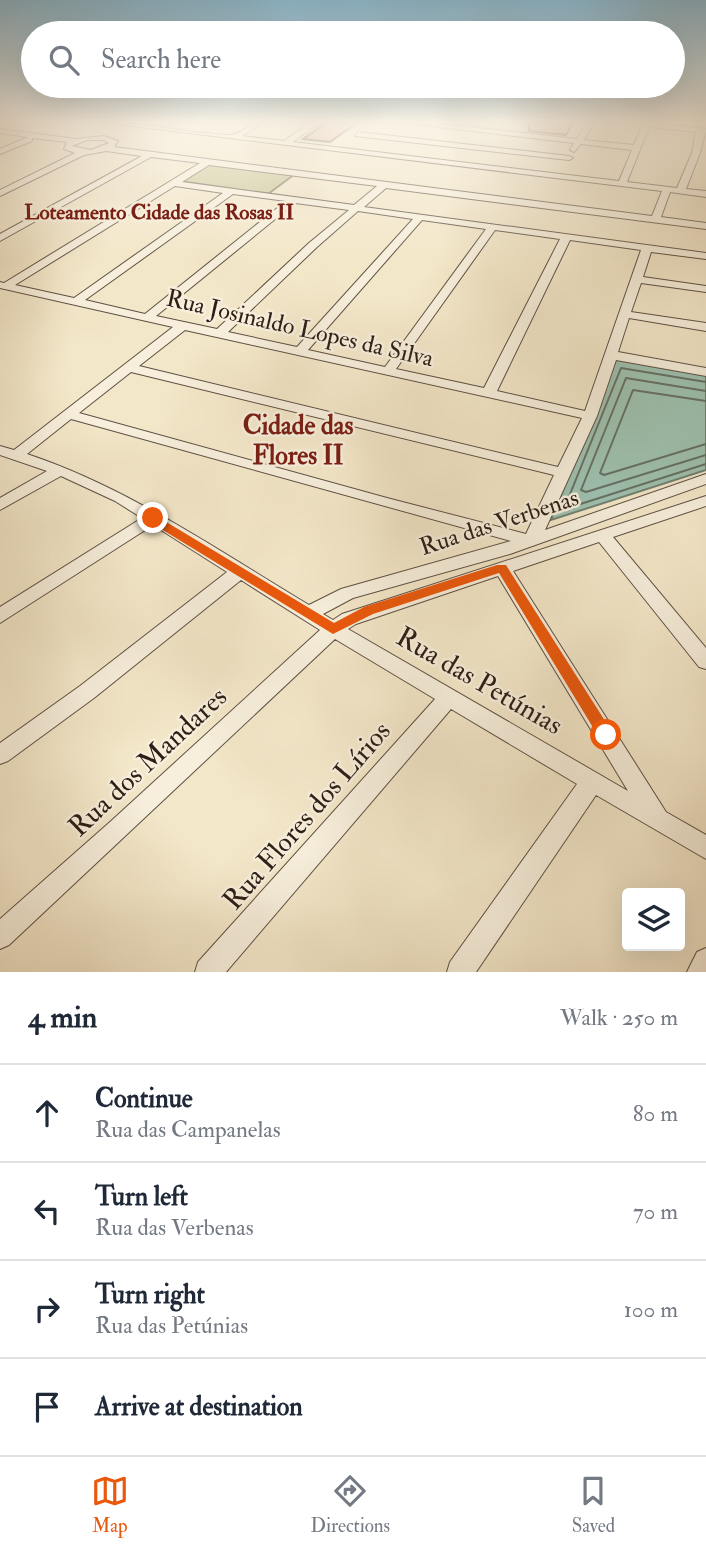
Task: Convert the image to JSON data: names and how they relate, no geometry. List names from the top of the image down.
{
  "streets": {
    "street": [
      "Rua Josinaldo Lopes da Silva",
      "Rua das Verbenas",
      "Rua das Petúnias",
      "Rua dos Mandares",
      "Rua Flores dos Lírios"
    ]
  },
  "crossings": [
    ["Rua das Verbenas", "Rua das Petúnias"],
    ["Rua das Verbenas", "Rua dos Mandares"],
    ["Rua das Petúnias", "Rua dos Mandares"],
    ["Rua das Petúnias", "Rua Flores dos Lírios"]
  ],
  "districts": ["Loteamento Cidade das Rosas II", "Cidade das Flores II"],
  "page": {
    "search": "Search here",
    "heading": ["4 min", "Walk · 250 m"],
    "list": [
      ["Continue", "Rua das Campanelas", "80 m"],
      ["Turn left", "Rua das Verbenas", "70 m"],
      ["Turn right", "Rua das Petúnias", "100 m"],
      "Arrive at destination"
    ],
    "nav": ["Map", "Directions", "Saved"]
  }
}
